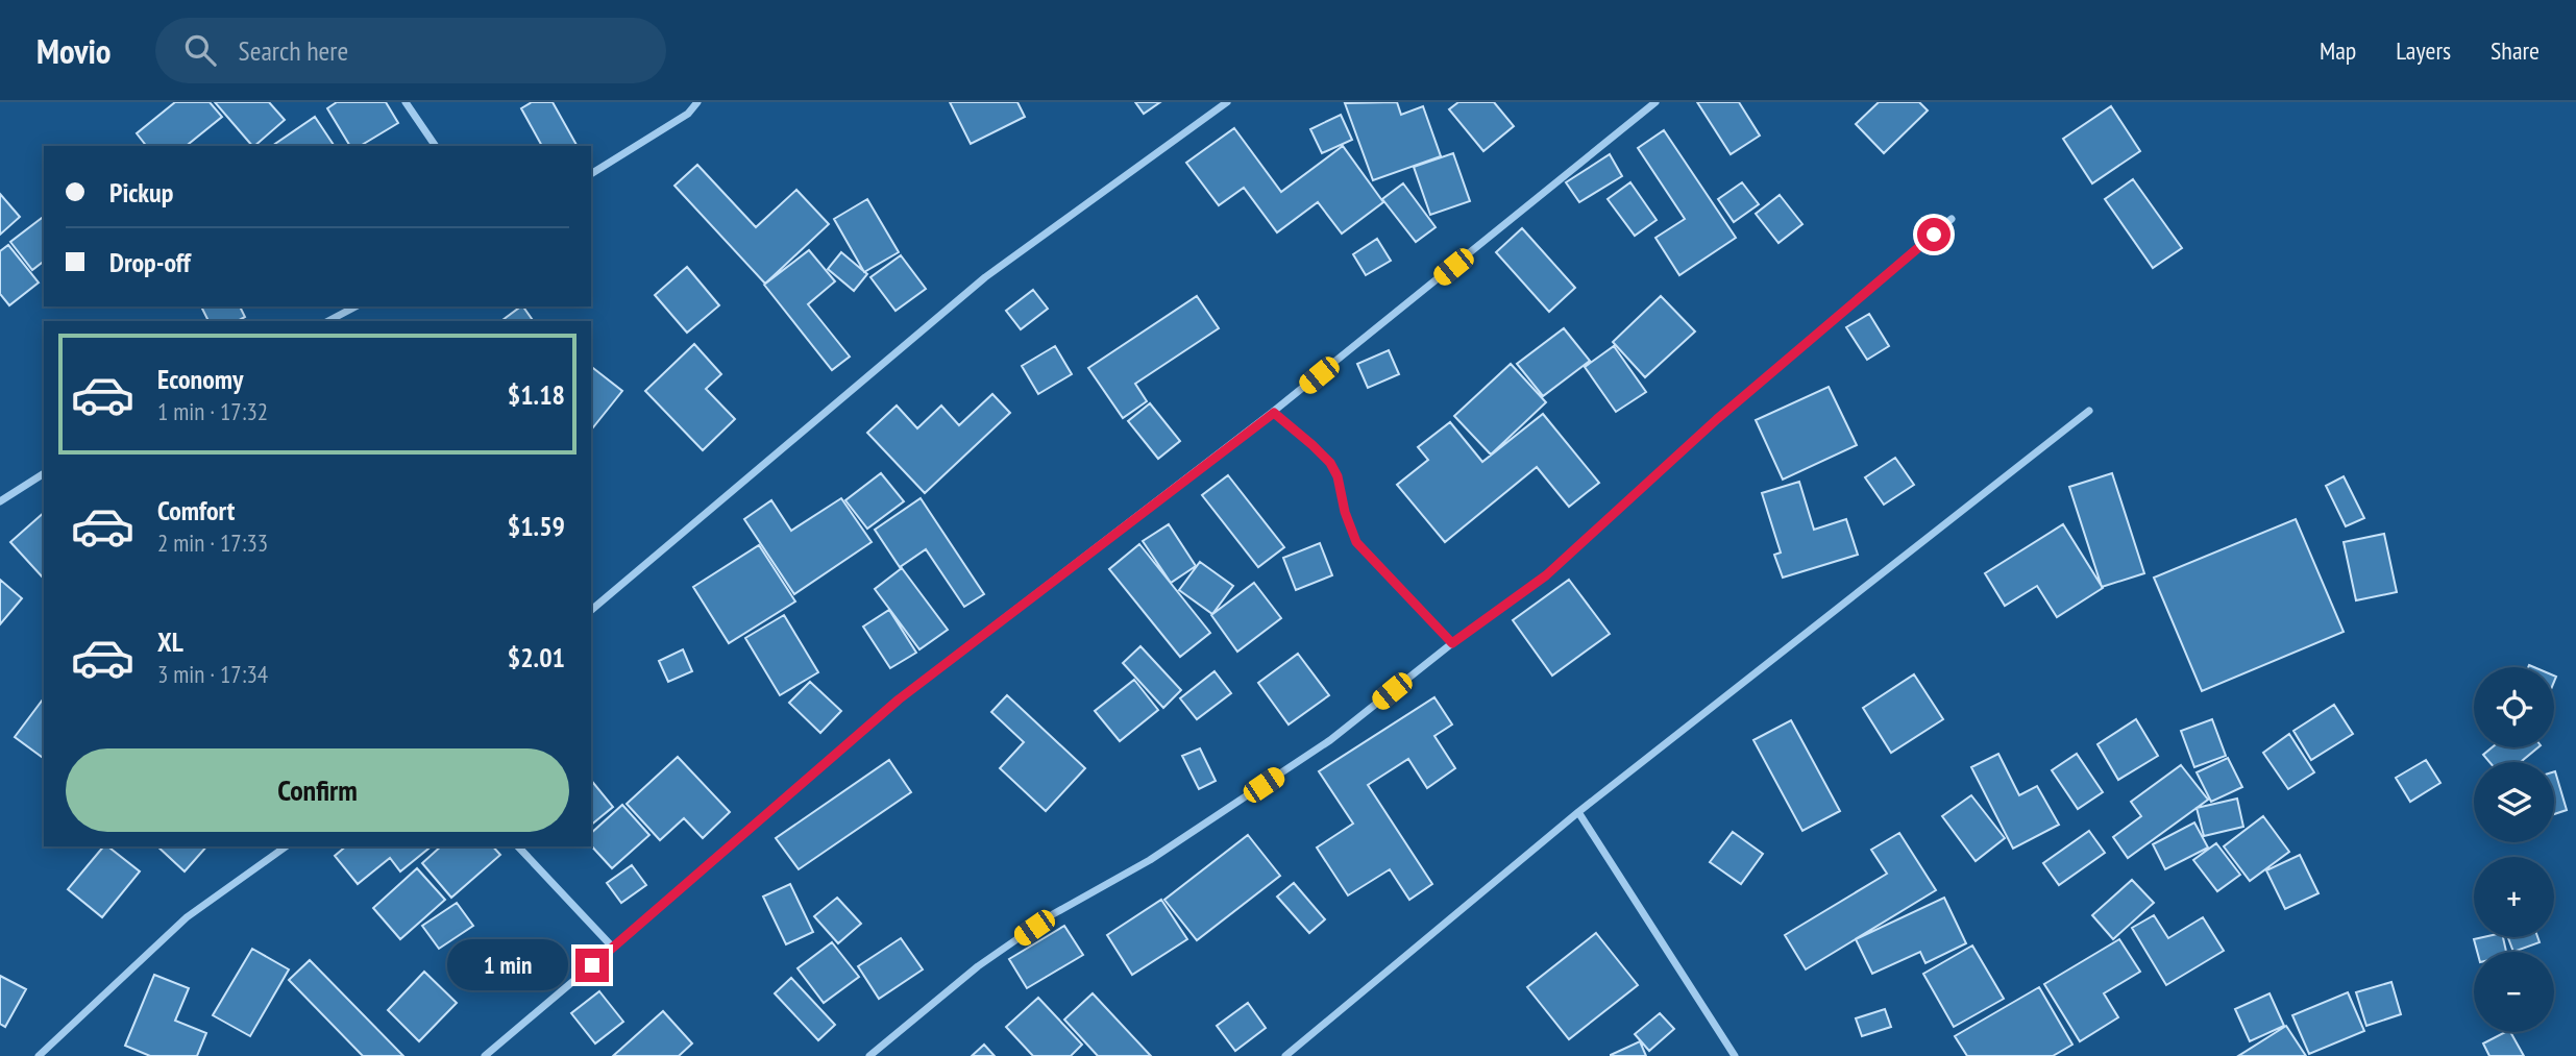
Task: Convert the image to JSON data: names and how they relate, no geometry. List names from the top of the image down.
{
  "page": {
    "header": "Movio",
    "search": "Search here",
    "nav": ["Map", "Layers", "Share"],
    "banner": ["Pickup", "Drop-off"],
    "list": [
      {
        "name": "Economy",
        "note": "1 min · 17:32",
        "value": "$1.18"
      },
      {
        "name": "Comfort",
        "note": "2 min · 17:33",
        "value": "$1.59"
      },
      {
        "name": "XL",
        "note": "3 min · 17:34",
        "value": "$2.01"
      }
    ],
    "map_buttons": ["+", "−"],
    "buttons": "Confirm",
    "bubble": "1 min"
  }
}
